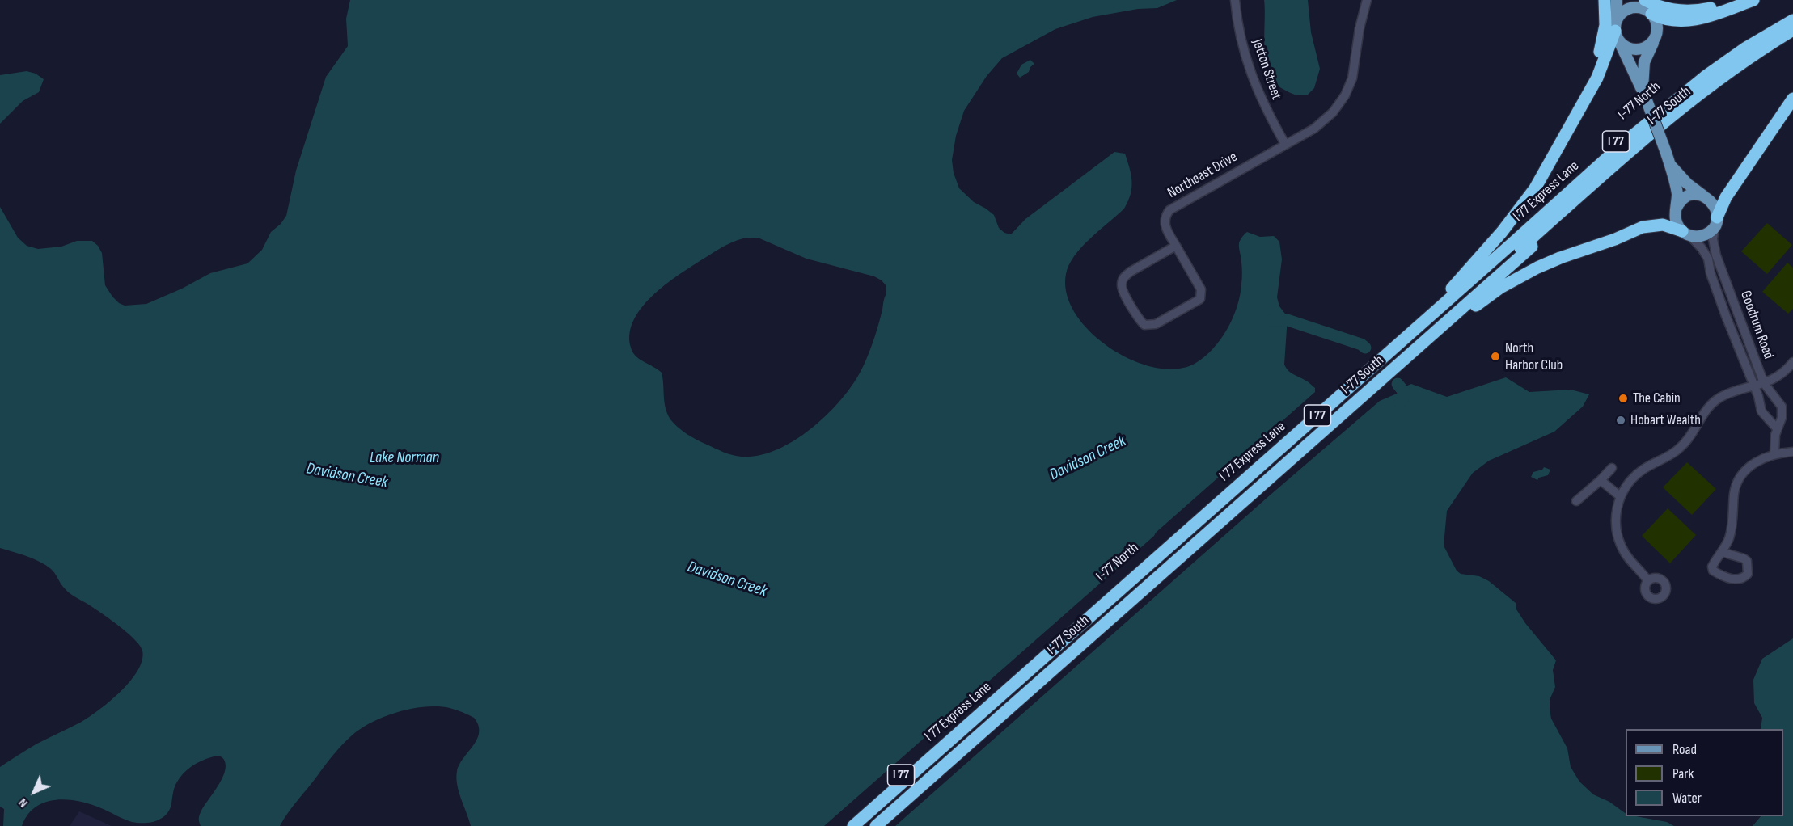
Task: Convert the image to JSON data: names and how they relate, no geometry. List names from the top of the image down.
{
  "streets": {
    "highway": [
      "I-77 North",
      "I-77 South",
      "I 77",
      "I 77 Express Lane"
    ],
    "street": ["Jetton Street", "Northeast Drive", "Goodrum Road"]
  },
  "crossings": [
    ["Jetton Street", "Northeast Drive"]
  ],
  "water": ["Lake Norman", "Davidson Creek"],
  "places": ["North Harbor Club", "The Cabin", "Hobart Wealth"],
  "legend": ["Road", "Park", "Water"],
  "north": "bottom left"
}
